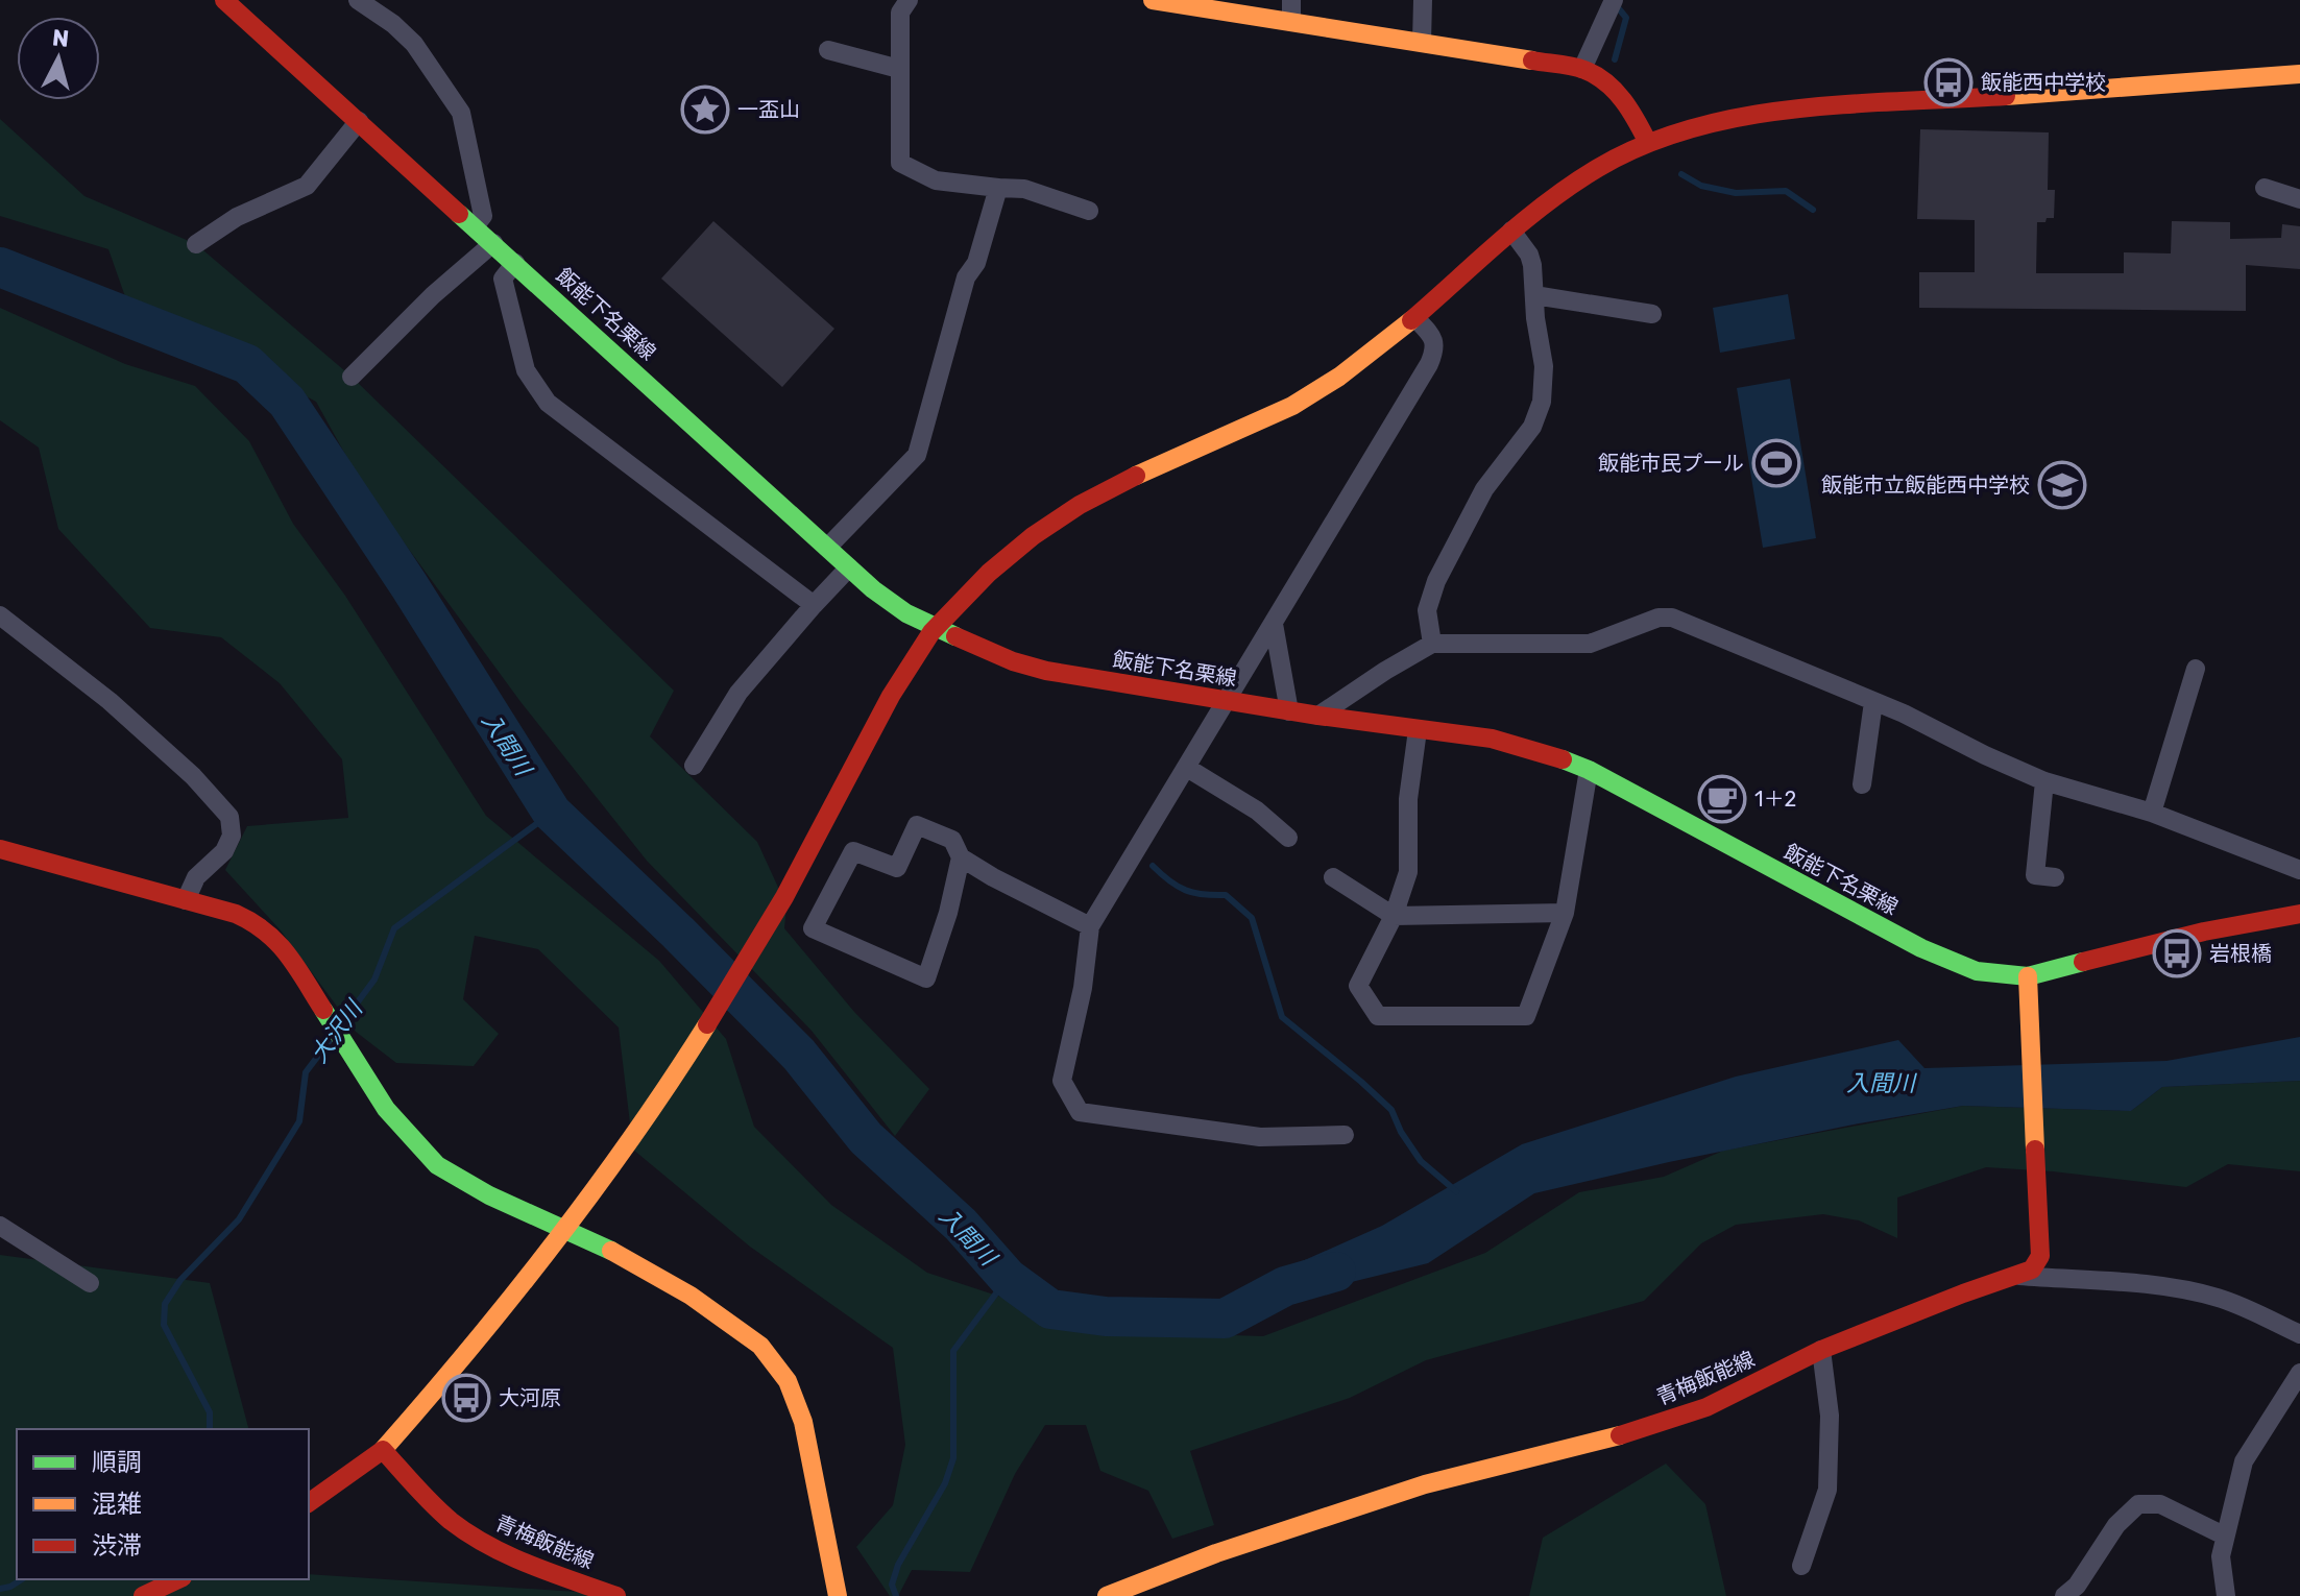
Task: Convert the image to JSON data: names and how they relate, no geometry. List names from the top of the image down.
{
  "streets": {
    "street": ["飯能下名栗線", "青梅飯能線"]
  },
  "water": ["入間川", "大沢川"],
  "places": {
    "bus stop": ["飯能西中学校", "岩根橋", "大河原"],
    "place": ["一盃山"],
    "sports": ["飯能市民プール"],
    "school or university": ["飯能市立飯能西中学校"],
    "cafe": ["1＋2"]
  },
  "legend": ["順調", "混雑", "渋滞"],
  "north": "top"
}
